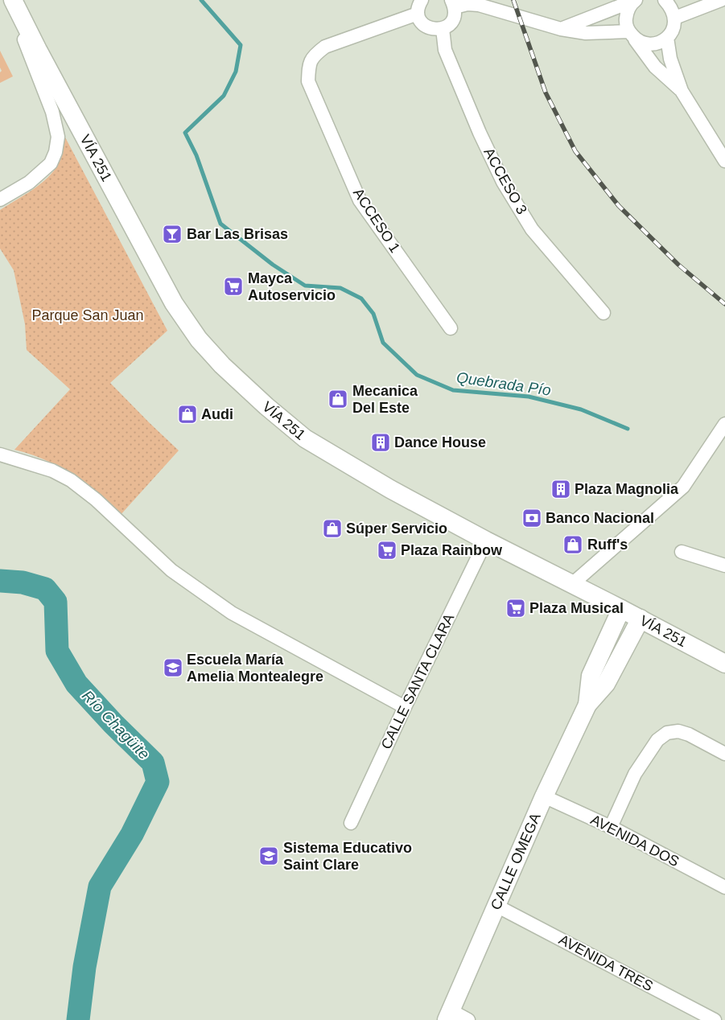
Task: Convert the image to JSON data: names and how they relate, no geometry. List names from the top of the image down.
{
  "streets": {
    "main road": ["VÍA 251", "CALLE OMEGA"],
    "street": [
      "ACCESO 3",
      "ACCESO 1",
      "CALLE SANTA CLARA",
      "AVENIDA DOS",
      "AVENIDA TRES"
    ]
  },
  "crossings": [
    ["VÍA 251", "CALLE SANTA CLARA"],
    ["VÍA 251", "CALLE OMEGA"],
    ["AVENIDA DOS", "CALLE OMEGA"],
    ["CALLE OMEGA", "AVENIDA TRES"]
  ],
  "water": ["Quebrada Pío", "Río Chagüite"],
  "parks": ["Parque San Juan"],
  "places": {
    "bar": ["Bar Las Brisas"],
    "supermarket": ["Mayca Autoservicio", "Plaza Rainbow", "Plaza Musical"],
    "shop": [
      "Mecanica Del Este",
      "Audi",
      "Súper Servicio",
      "Ruff's"
    ],
    "building": ["Dance House", "Plaza Magnolia"],
    "bank": ["Banco Nacional"],
    "school or university": ["Escuela María Amelia Montealegre", "Sistema Educativo Saint Clare"]
  }
}
